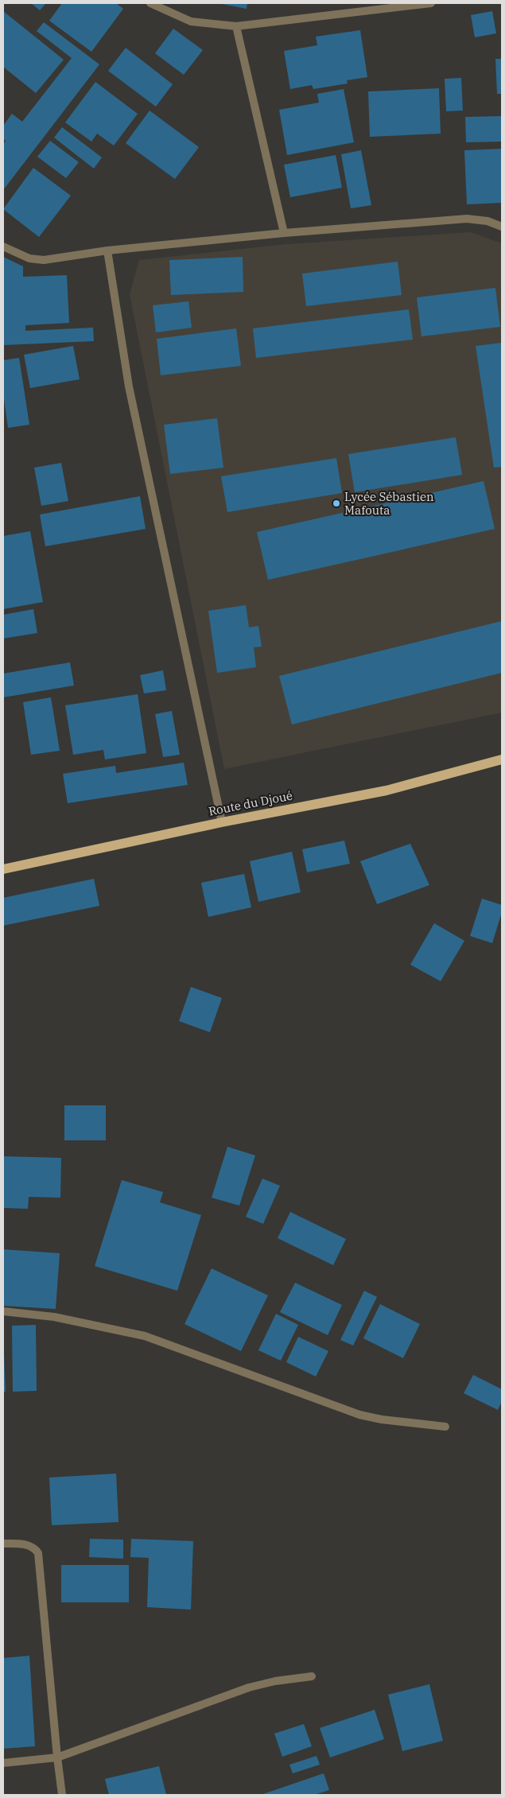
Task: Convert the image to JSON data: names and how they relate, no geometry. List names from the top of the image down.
{
  "streets": {
    "main road": ["Route du Djoué"]
  },
  "places": ["Lycée Sébastien Mafouta"]
}
